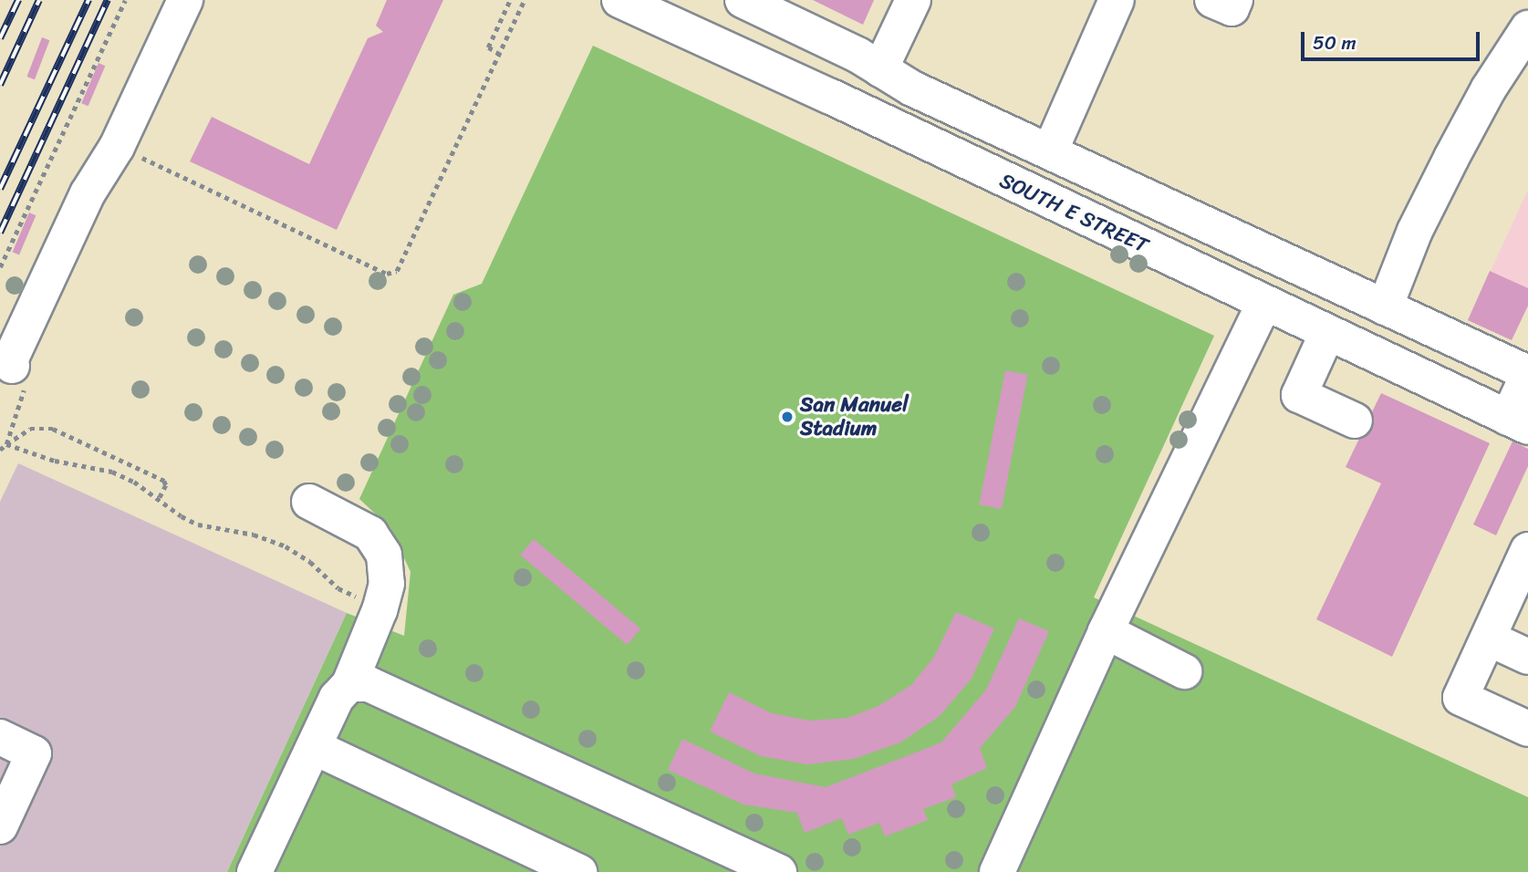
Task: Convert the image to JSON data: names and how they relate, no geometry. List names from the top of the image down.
{
  "streets": {
    "main road": ["SOUTH E STREET"]
  },
  "places": ["San Manuel Stadium"],
  "scale_bar": "50 m"
}
